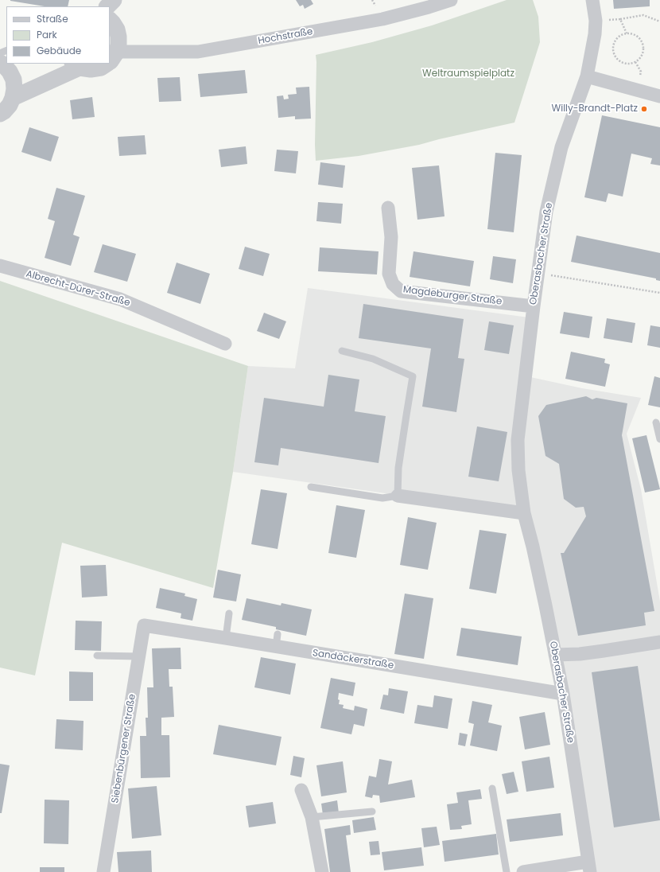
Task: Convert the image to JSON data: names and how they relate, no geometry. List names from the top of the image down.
{
  "streets": {
    "street": [
      "Hochstraße",
      "Oberasbacher Straße",
      "Albrecht-Dürer-Straße",
      "Magdeburger Straße",
      "Sandäckerstraße",
      "Siebenbürgener Straße"
    ]
  },
  "crossings": [
    ["Oberasbacher Straße", "Magdeburger Straße"],
    ["Oberasbacher Straße", "Sandäckerstraße"],
    ["Sandäckerstraße", "Siebenbürgener Straße"]
  ],
  "parks": ["Weltraumspielplatz"],
  "places": ["Willy-Brandt-Platz"],
  "legend": ["Straße", "Park", "Gebäude"]
}
